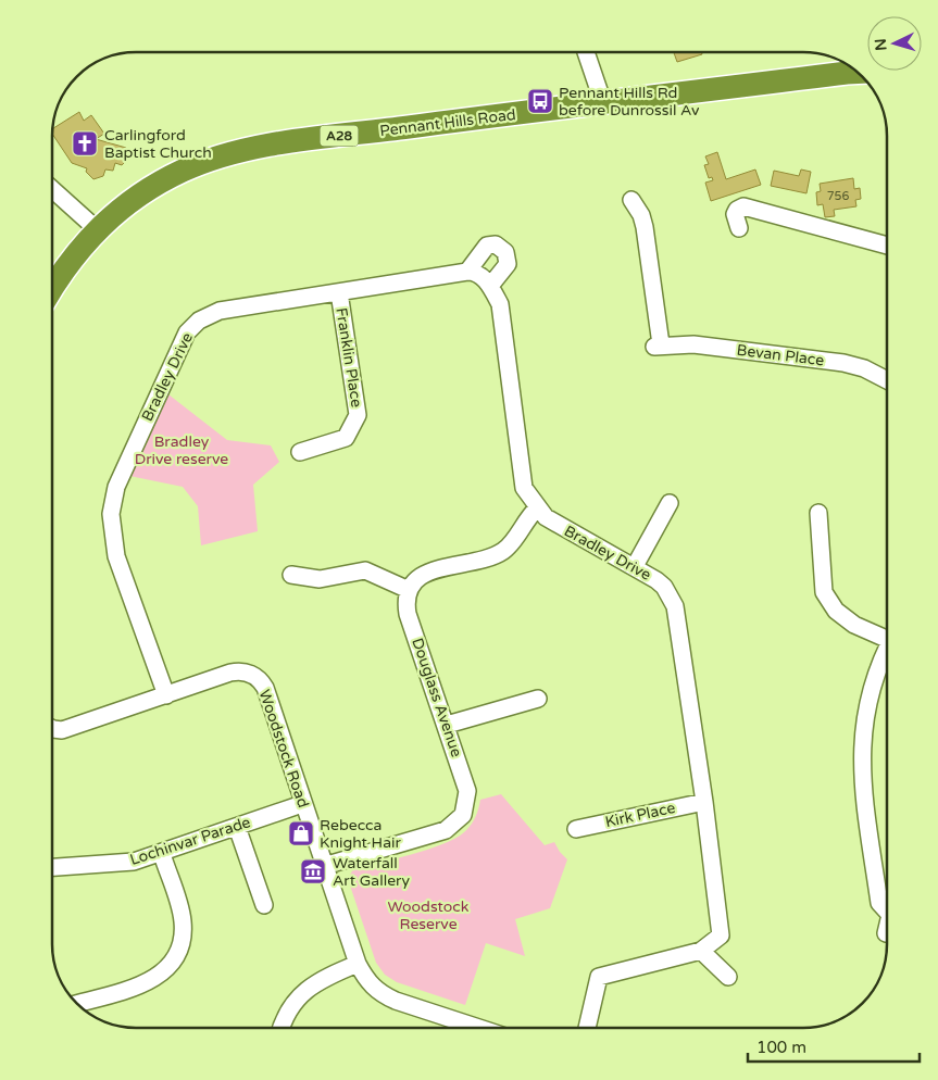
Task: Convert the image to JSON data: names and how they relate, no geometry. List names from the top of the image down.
{
  "streets": {
    "highway": ["Pennant Hills Road", "A28"],
    "street": [
      "Bevan Place",
      "Franklin Place",
      "Bradley Drive",
      "Douglass Avenue",
      "Woodstock Road",
      "Kirk Place",
      "Lochinvar Parade"
    ]
  },
  "crossings": [
    ["Franklin Place", "Bradley Drive"],
    ["Bradley Drive", "Woodstock Road"],
    ["Bradley Drive", "Kirk Place"],
    ["Douglass Avenue", "Woodstock Road"],
    ["Woodstock Road", "Lochinvar Parade"]
  ],
  "parks": ["Bradley Drive reserve", "Woodstock Reserve"],
  "places": {
    "bus stop": ["Pennant Hills Rd before Dunrossil Av"],
    "church": ["Carlingford Baptist Church"],
    "shop": ["Rebecca Knight Hair"],
    "museum": ["Waterfall Art Gallery"]
  },
  "house_numbers": ["756"],
  "scale_bar": "100 m",
  "north": "left"
}
